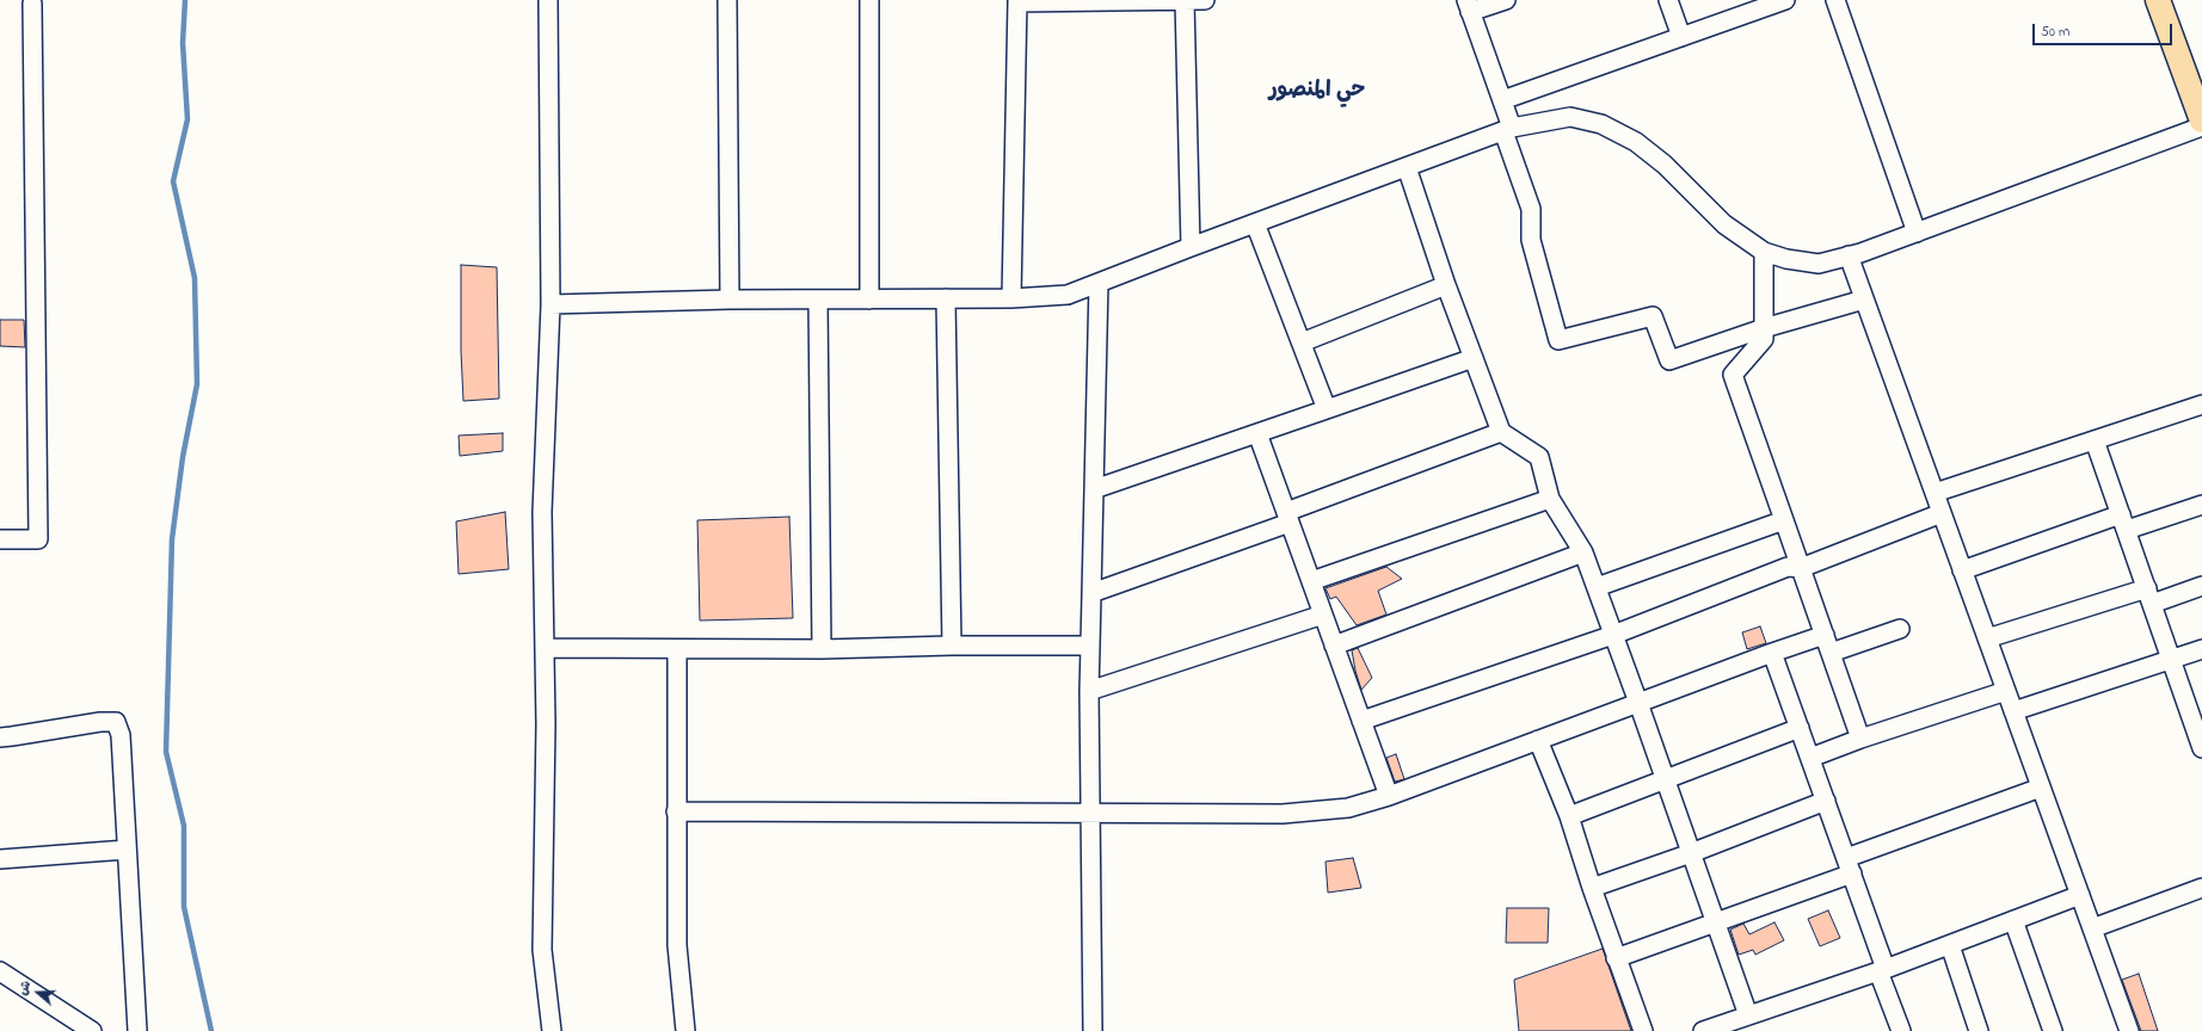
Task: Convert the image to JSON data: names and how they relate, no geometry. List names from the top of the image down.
{
  "districts": ["حي المنصور"],
  "scale_bar": "50 m",
  "north": "left"
}
